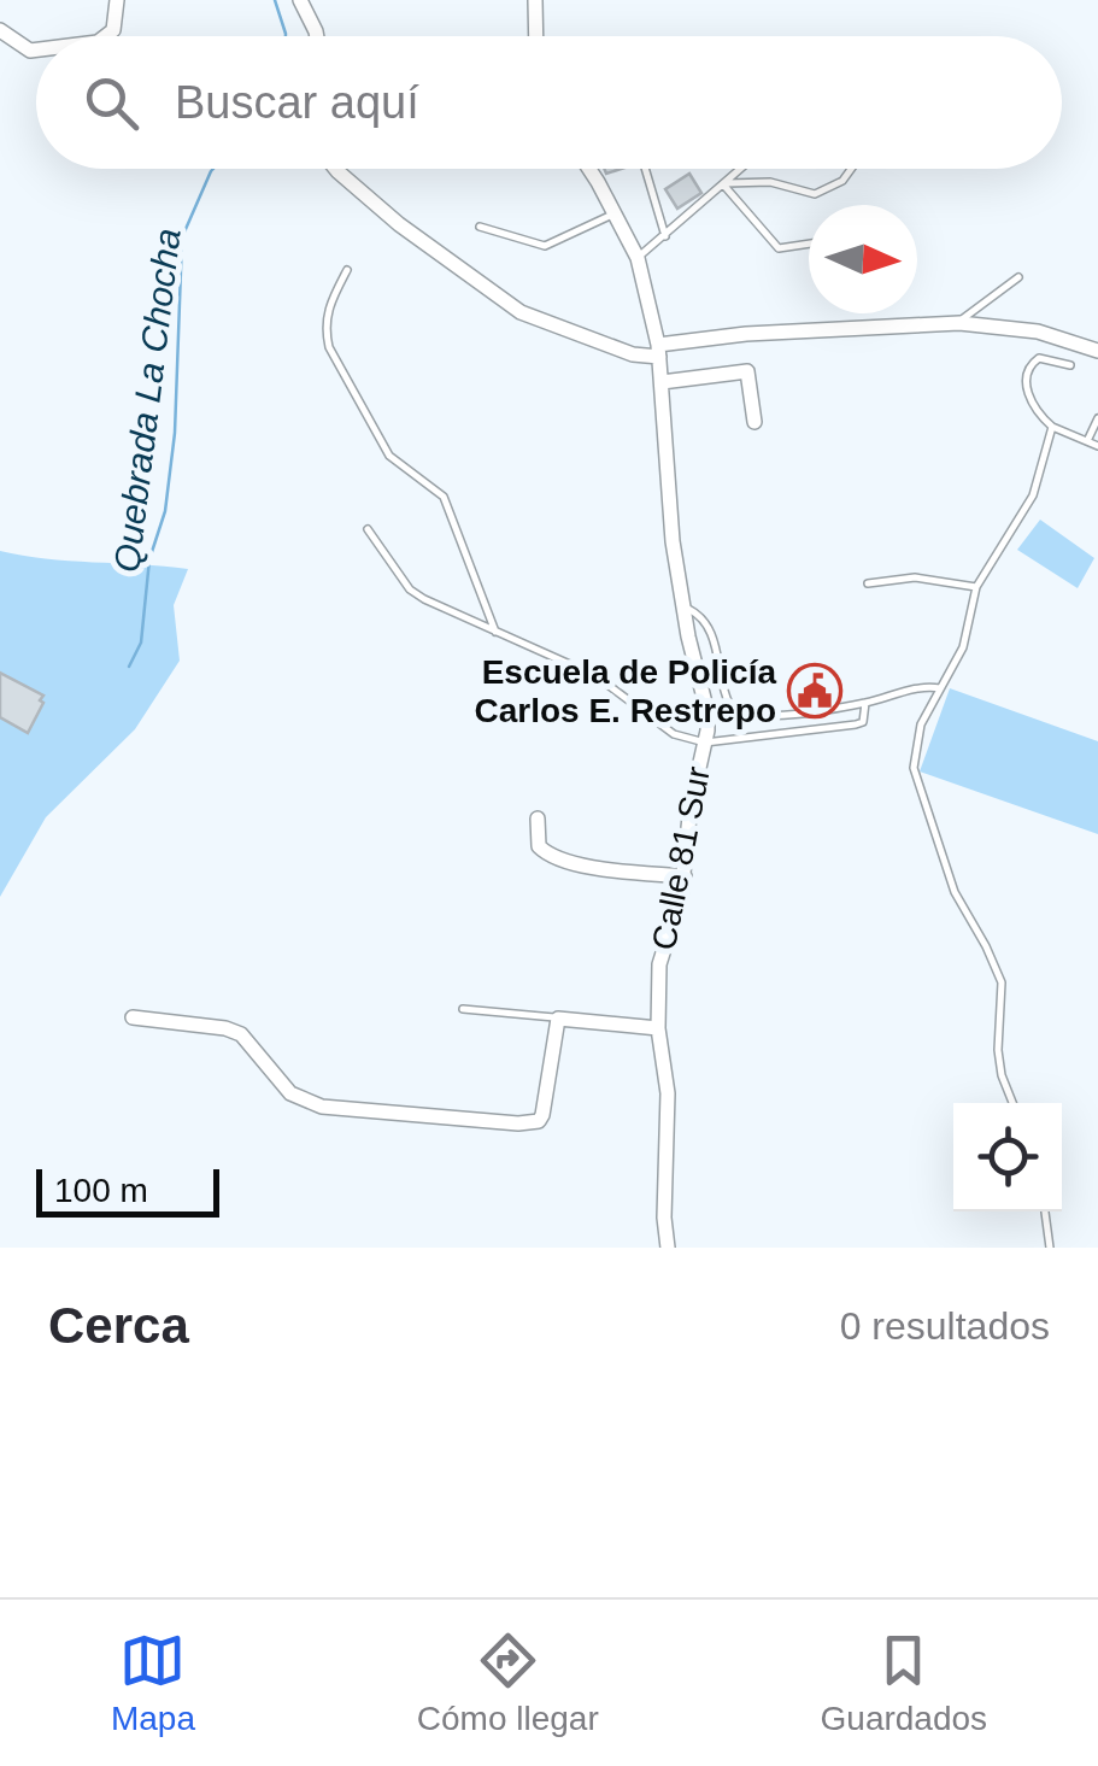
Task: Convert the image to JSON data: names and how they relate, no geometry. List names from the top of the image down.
{
  "streets": {
    "street": ["Calle 81 Sur"]
  },
  "water": ["Quebrada La Chocha"],
  "places": {
    "public building": ["Escuela de Policía Carlos E. Restrepo"]
  },
  "scale_bar": "100 m",
  "north": "right",
  "page": {
    "search": "Buscar aquí",
    "scale": "100 m",
    "heading": ["Cerca", "0 resultados"],
    "nav": ["Mapa", "Cómo llegar", "Guardados"]
  }
}
